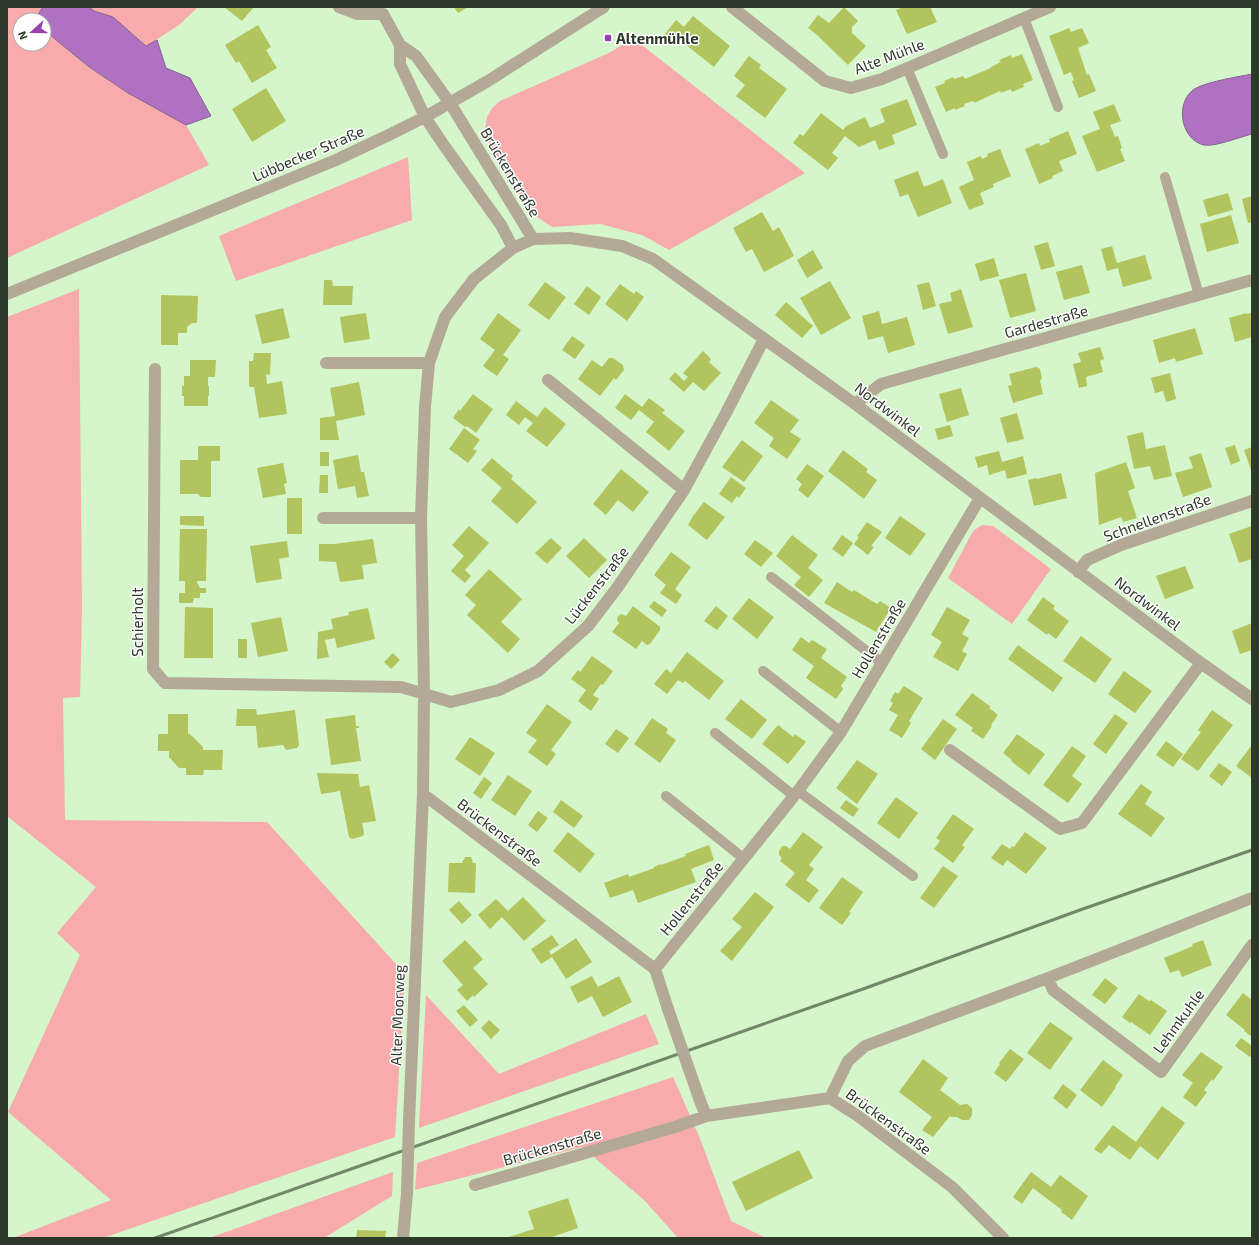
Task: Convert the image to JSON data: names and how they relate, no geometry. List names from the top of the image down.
{
  "streets": {
    "street": [
      "Alte Mühle",
      "Lübbecker Straße",
      "Brückenstraße",
      "Gardestraße",
      "Nordwinkel",
      "Schnellenstraße",
      "Lückenstraße",
      "Schierholt",
      "Hollenstraße",
      "Alter Moorweg",
      "Lehmkuhle"
    ]
  },
  "crossings": [
    ["Lübbecker Straße", "Brückenstraße"],
    ["Brückenstraße", "Nordwinkel"],
    ["Brückenstraße", "Lückenstraße"],
    ["Brückenstraße", "Schierholt"],
    ["Brückenstraße", "Hollenstraße"],
    ["Brückenstraße", "Alter Moorweg"],
    ["Gardestraße", "Nordwinkel"],
    ["Nordwinkel", "Schnellenstraße"],
    ["Nordwinkel", "Lückenstraße"],
    ["Nordwinkel", "Hollenstraße"],
    ["Lückenstraße", "Schierholt"]
  ],
  "places": {
    "transit": ["Altenmühle"]
  },
  "north": "left"
}
